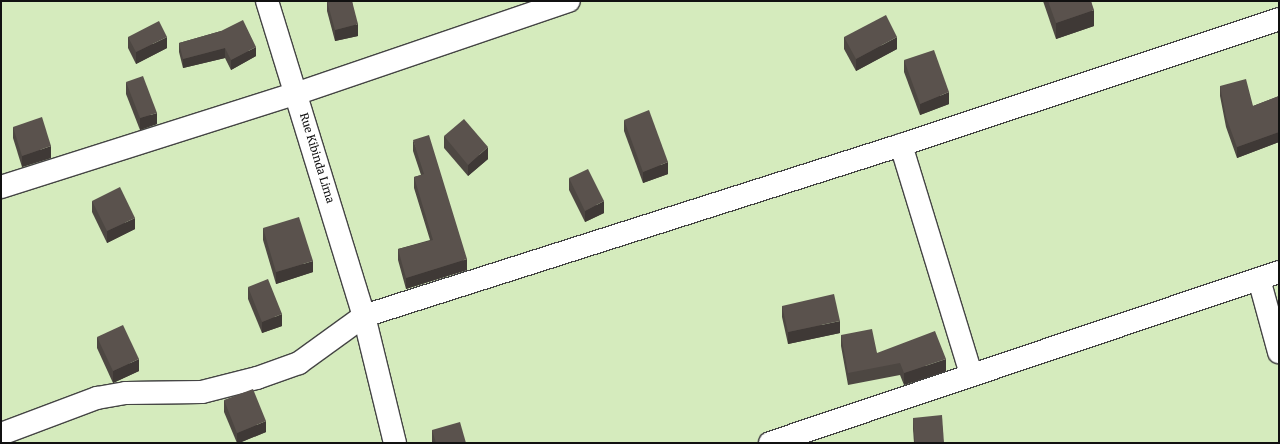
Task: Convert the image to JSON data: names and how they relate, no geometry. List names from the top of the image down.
{
  "streets": {
    "street": ["Rue Kibinda Lima"]
  }
}
